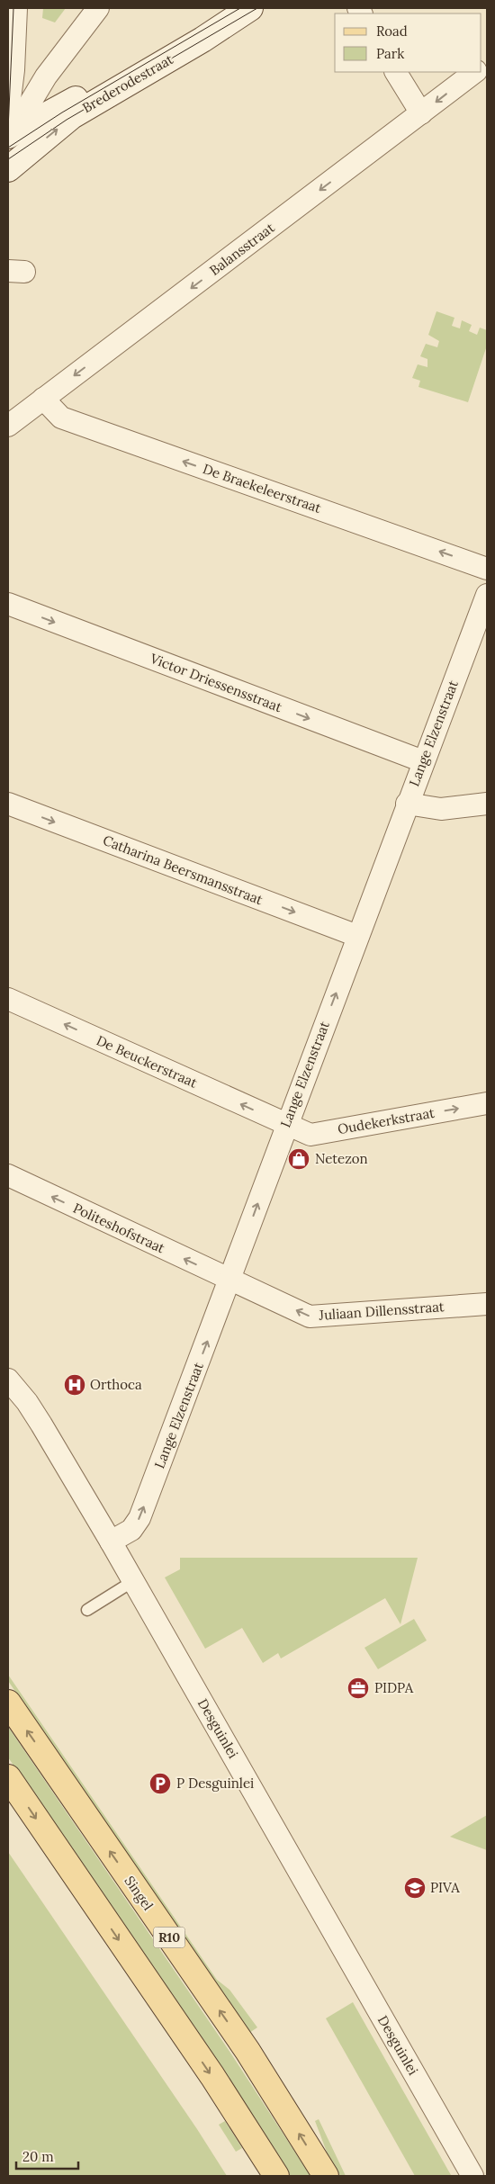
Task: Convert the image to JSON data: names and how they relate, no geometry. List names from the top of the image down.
{
  "streets": {
    "main road": ["Singel", "R10"],
    "street": [
      "Brederodestraat",
      "Balansstraat",
      "De Braekeleerstraat",
      "Victor Driessensstraat",
      "Lange Elzenstraat",
      "Catharina Beersmansstraat",
      "De Beuckerstraat",
      "Oudekerkstraat",
      "Politeshofstraat",
      "Juliaan Dillensstraat",
      "Desguinlei"
    ]
  },
  "crossings": [
    ["Balansstraat", "De Braekeleerstraat"],
    ["Victor Driessensstraat", "Lange Elzenstraat"],
    ["Lange Elzenstraat", "Catharina Beersmansstraat"],
    ["Lange Elzenstraat", "De Beuckerstraat"],
    ["Lange Elzenstraat", "Oudekerkstraat"],
    ["Lange Elzenstraat", "Politeshofstraat"],
    ["Lange Elzenstraat", "Juliaan Dillensstraat"],
    ["Lange Elzenstraat", "Desguinlei"],
    ["De Beuckerstraat", "Oudekerkstraat"],
    ["Politeshofstraat", "Juliaan Dillensstraat"]
  ],
  "one_way": [
    "Balansstraat",
    "De Braekeleerstraat",
    "Victor Driessensstraat",
    "Lange Elzenstraat",
    "Catharina Beersmansstraat",
    "De Beuckerstraat",
    "Oudekerkstraat",
    "Politeshofstraat",
    "Juliaan Dillensstraat"
  ],
  "places": {
    "shop": ["Netezon"],
    "hospital": ["Orthoca"],
    "office": ["PIDPA"],
    "parking": ["P Desguinlei"],
    "school or university": ["PIVA"]
  },
  "legend": ["Road", "Park"],
  "scale_bar": "20 m"
}
